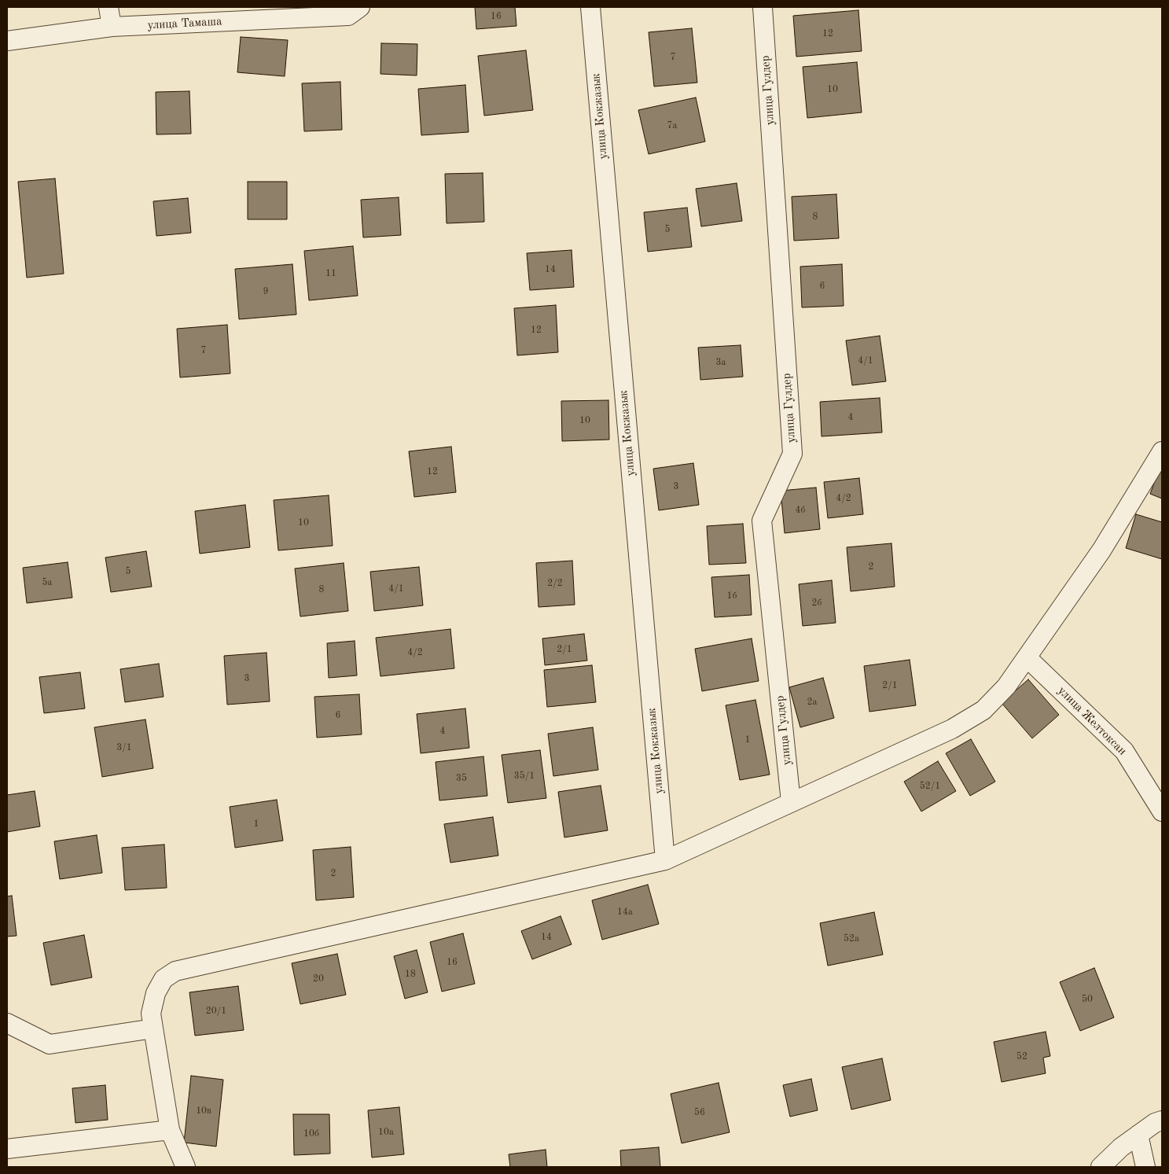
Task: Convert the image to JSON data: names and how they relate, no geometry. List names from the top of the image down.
{
  "streets": {
    "street": [
      "улица Тамаша",
      "улица Гулдер",
      "улица Кокжазык",
      "улица Желтоксан"
    ]
  },
  "house_numbers": [
    "16",
    "12",
    "7",
    "10",
    "7а",
    "8",
    "5",
    "14",
    "11",
    "6",
    "9",
    "12",
    "7",
    "4/1",
    "3а",
    "4",
    "10",
    "12",
    "3",
    "4/2",
    "4б",
    "10",
    "2",
    "5",
    "5а",
    "2/2",
    "4/1",
    "8",
    "1б",
    "2б",
    "2/1",
    "4/2",
    "3",
    "2/1",
    "2а",
    "6",
    "4",
    "1",
    "3/1",
    "35/1",
    "35",
    "52/1",
    "1",
    "2",
    "14а",
    "14",
    "52а",
    "16",
    "18",
    "20",
    "50",
    "20/1",
    "52",
    "10в",
    "56",
    "10а",
    "10б"
  ]
}
